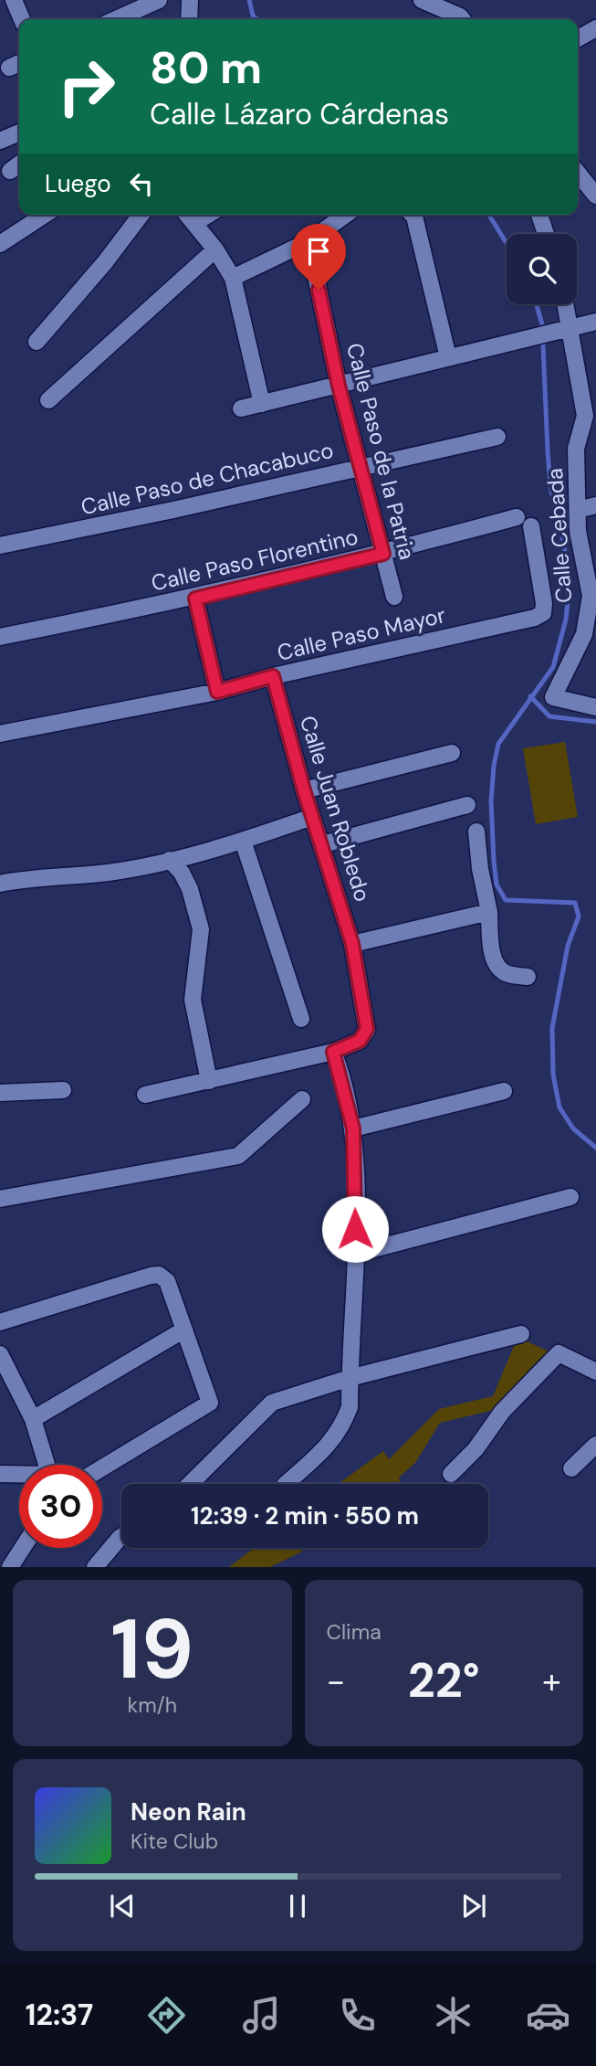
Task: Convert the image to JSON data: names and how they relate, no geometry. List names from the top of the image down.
{
  "streets": {
    "street": [
      "Calle Paso de la Patria",
      "Calle Paso de Chacabuco",
      "Calle Cebada",
      "Calle Paso Florentino",
      "Calle Paso Mayor",
      "Calle Juan Robledo"
    ]
  },
  "crossings": [
    ["Calle Paso de la Patria", "Calle Paso de Chacabuco"],
    ["Calle Paso de la Patria", "Calle Paso Florentino"],
    ["Calle Cebada", "Calle Paso Mayor"],
    ["Calle Paso Mayor", "Calle Juan Robledo"]
  ],
  "page": {
    "turn": ["80 m", "Calle Lázaro Cárdenas"],
    "then": "Luego",
    "limit": "30",
    "trip": "12:39 · 2 min · 550 m",
    "tile": [
      ["19", "km/h"],
      "Clima"
    ],
    "heat": ["−", "22°", "+"],
    "song": ["Neon Rain", "Kite Club"],
    "tabs": "12:37"
  }
}
